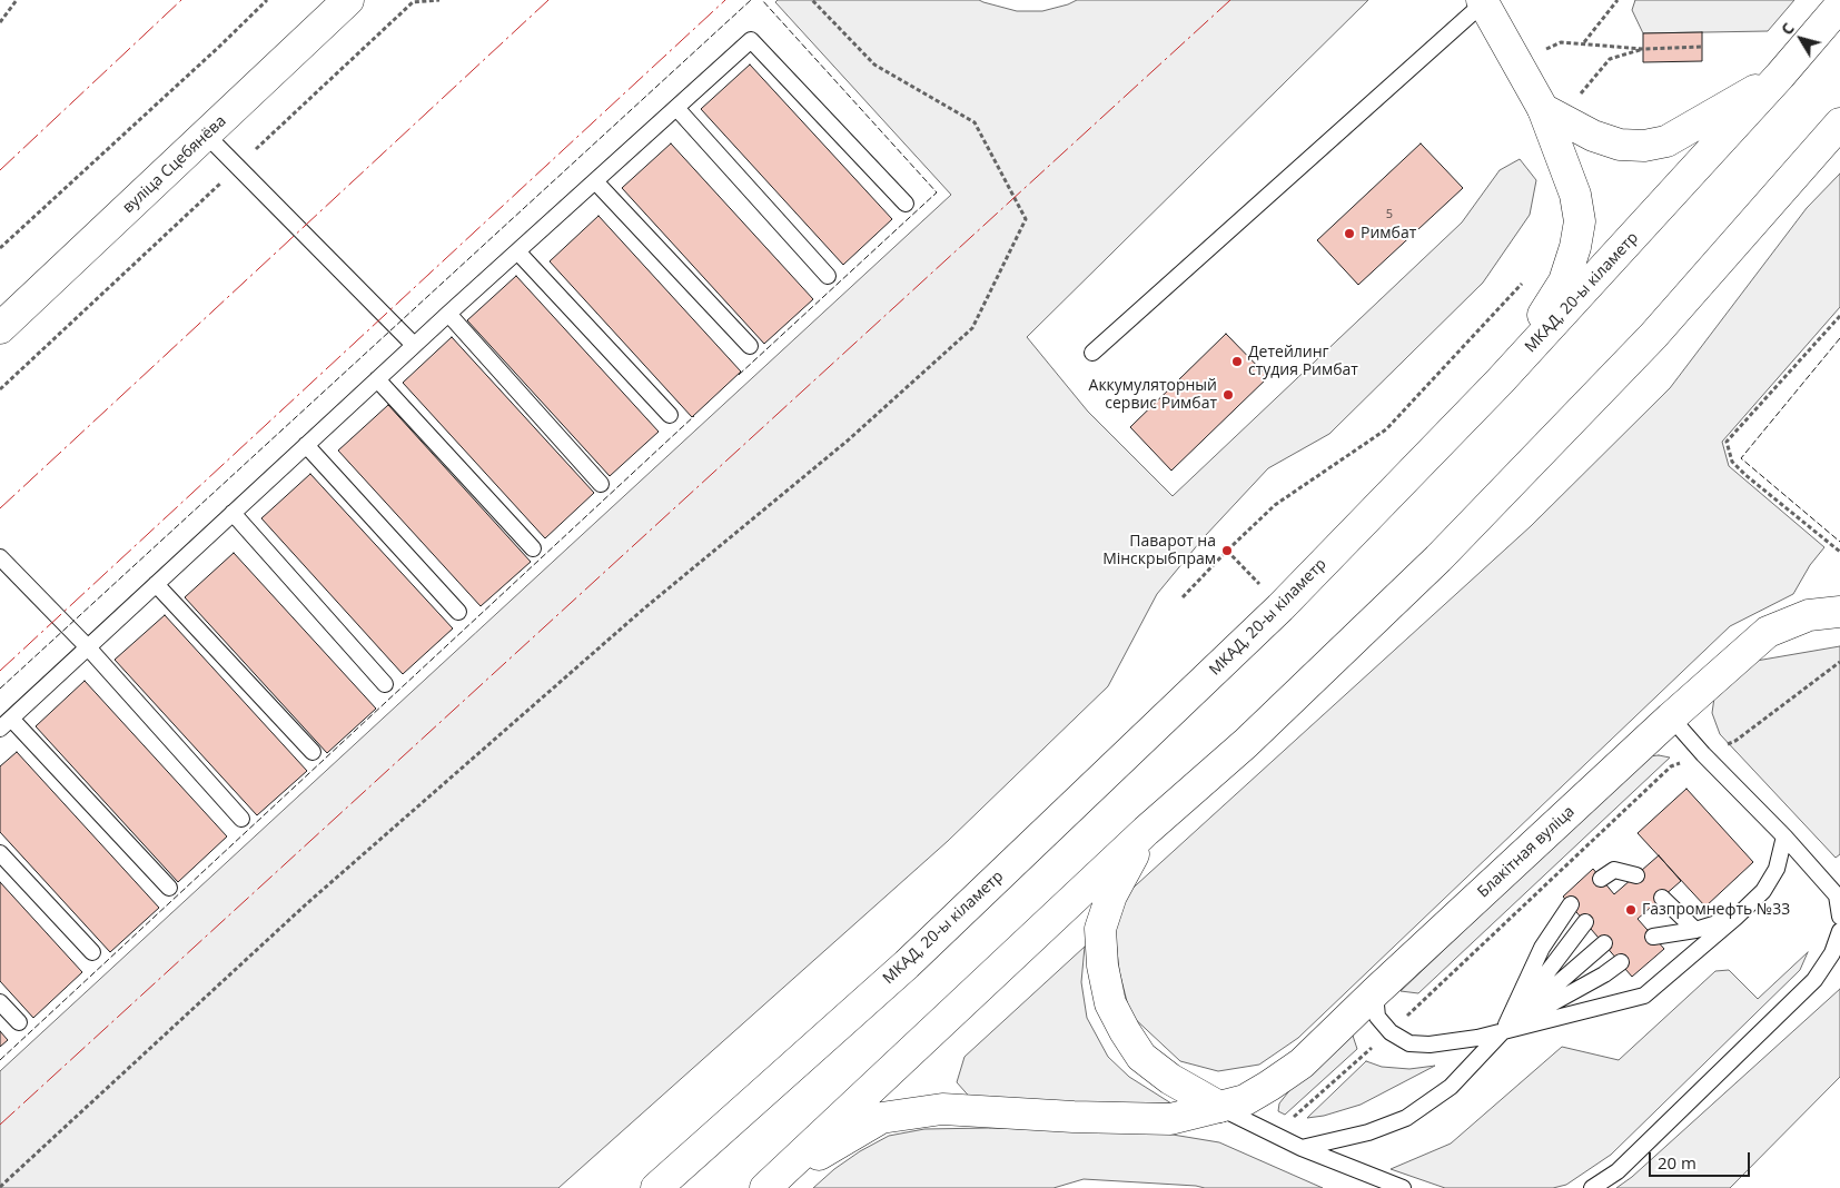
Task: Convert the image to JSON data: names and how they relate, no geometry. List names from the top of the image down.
{
  "streets": {
    "main road": ["вуліца Сцебянёва", "МКАД, 20-ы кіламетр", "Блакітная вуліца"]
  },
  "places": [
    "Римбат",
    "Детейлинг студия Римбат",
    "Аккумуляторный сервис Римбат",
    "Паварот на Мінскрыбпрам",
    "Газпромнефть №33"
  ],
  "house_numbers": ["5"],
  "scale_bar": "20 m",
  "north": "top left"
}
